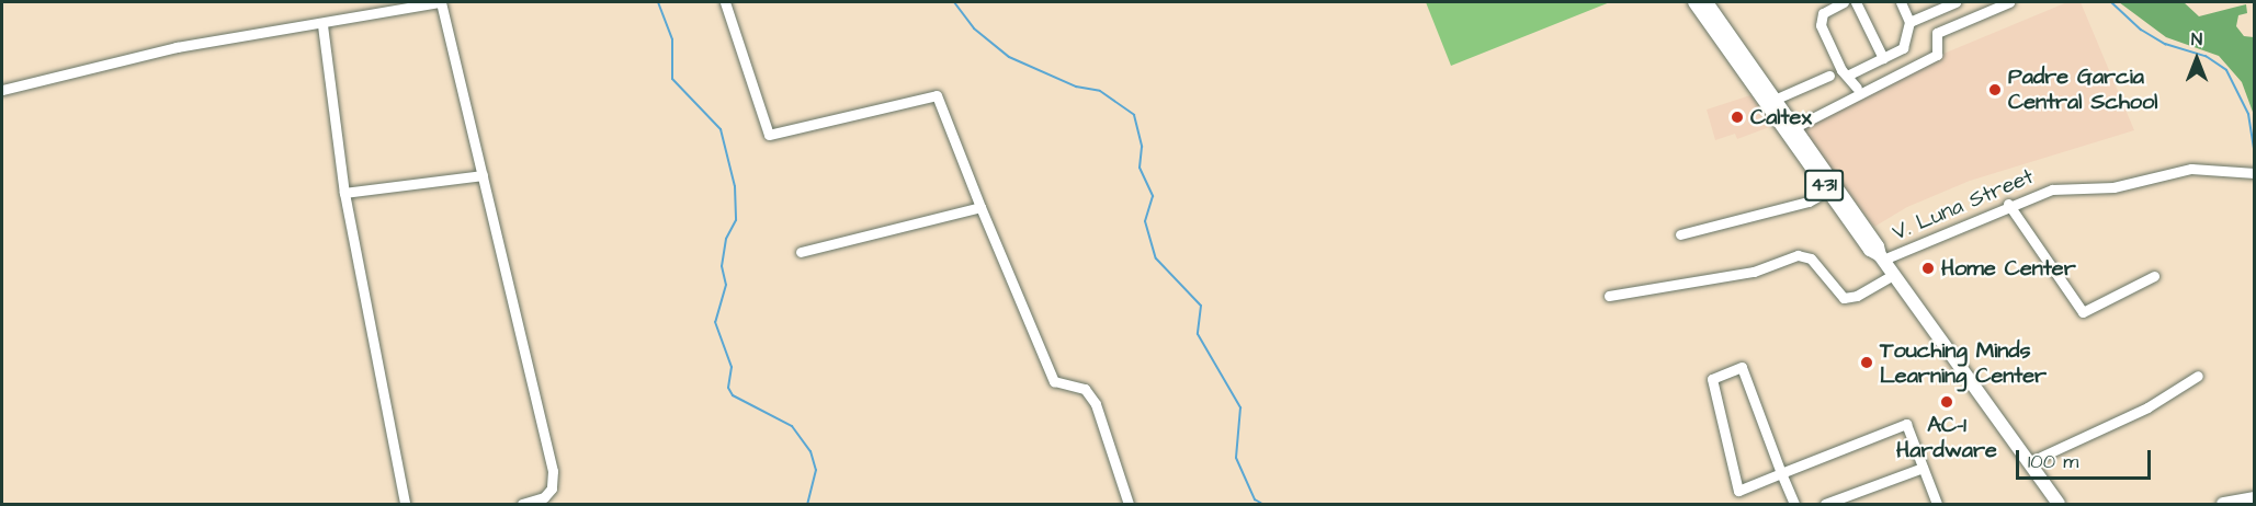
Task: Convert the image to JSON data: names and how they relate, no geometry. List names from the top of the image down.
{
  "streets": {
    "main road": ["431"],
    "street": ["V. Luna Street"]
  },
  "crossings": [
    ["431", "V. Luna Street"]
  ],
  "places": [
    "Padre Garcia Central School",
    "Caltex",
    "Home Center",
    "Touching Minds Learning Center",
    "AC-1 Hardware"
  ],
  "scale_bar": "100 m",
  "north": "top"
}
